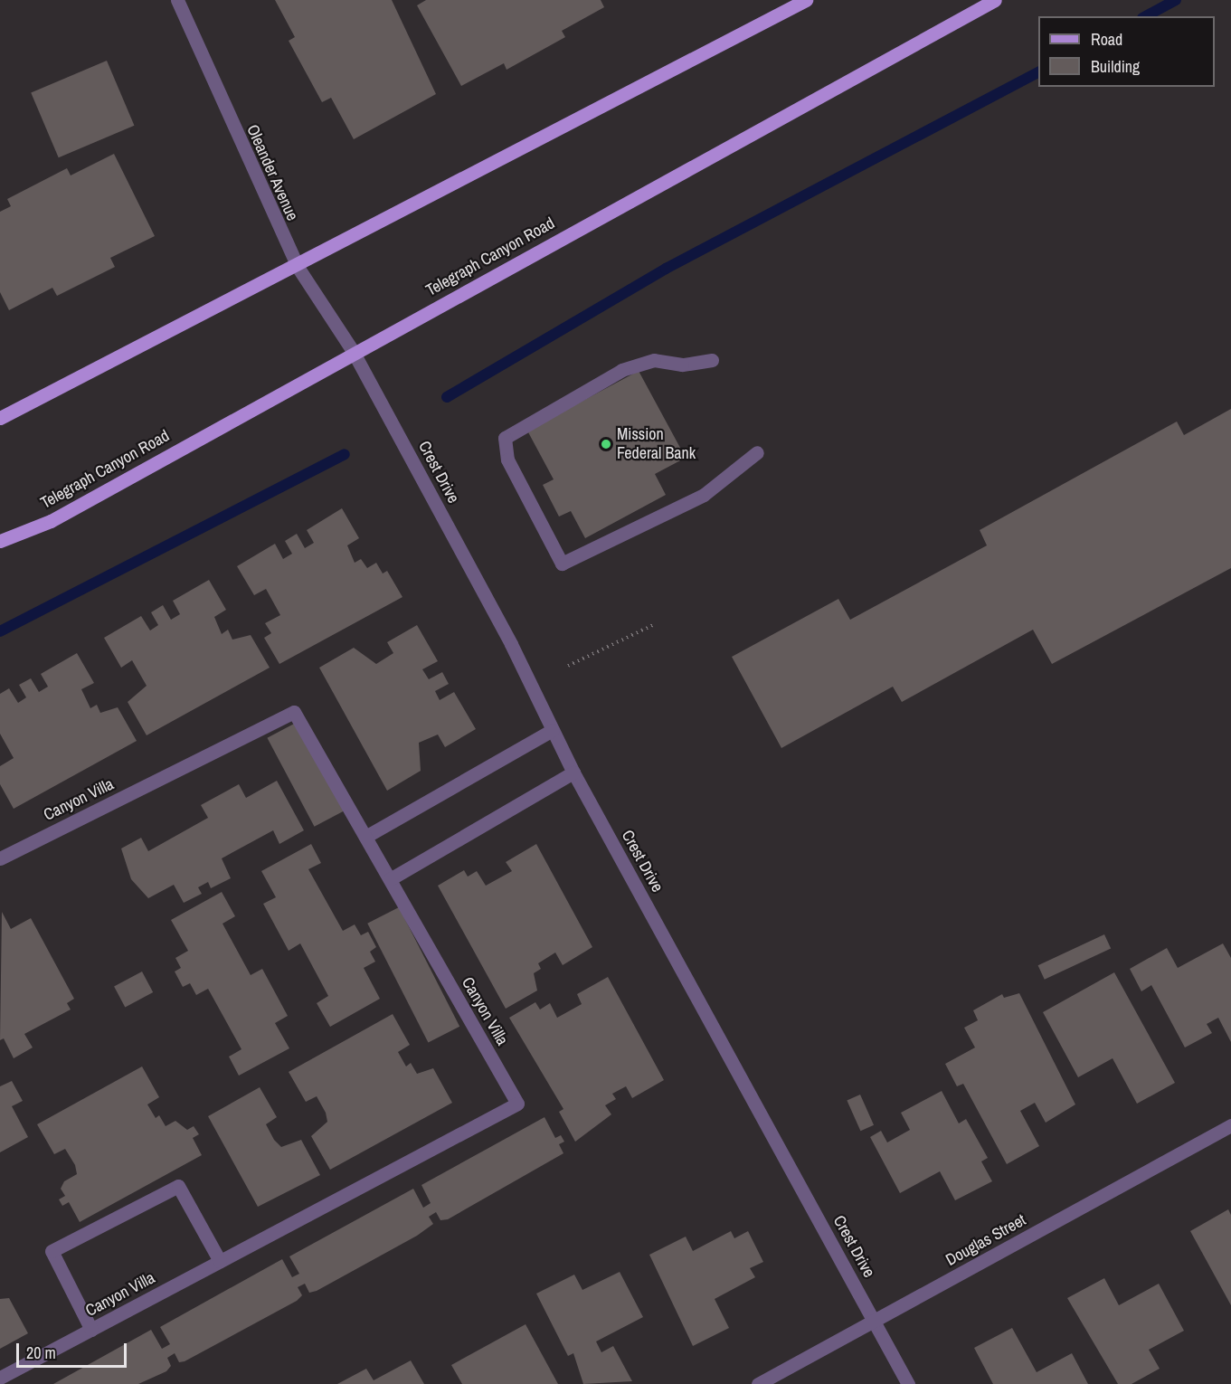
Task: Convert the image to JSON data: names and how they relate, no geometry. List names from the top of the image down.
{
  "streets": {
    "main road": ["Telegraph Canyon Road"],
    "street": [
      "Oleander Avenue",
      "Crest Drive",
      "Canyon Villa",
      "Douglas Street"
    ]
  },
  "crossings": [
    ["Oleander Avenue", "Telegraph Canyon Road"],
    ["Oleander Avenue", "Crest Drive"],
    ["Telegraph Canyon Road", "Crest Drive"],
    ["Crest Drive", "Douglas Street"]
  ],
  "places": ["Mission Federal Bank"],
  "legend": ["Road", "Building"],
  "scale_bar": "20 m"
}
